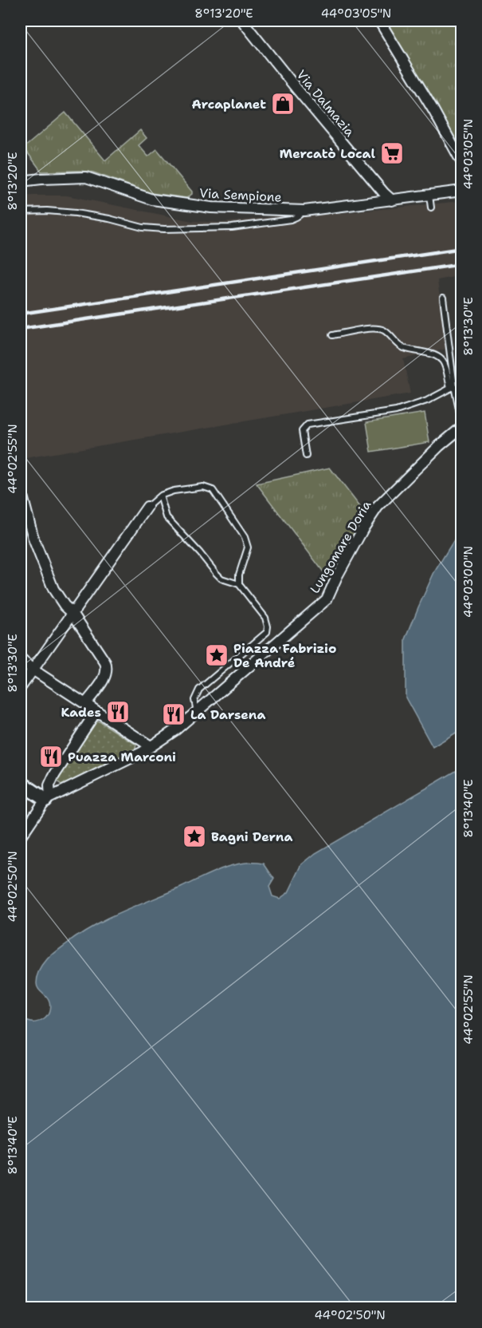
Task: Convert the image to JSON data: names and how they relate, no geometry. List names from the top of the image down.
{
  "streets": {
    "street": ["Via Dalmazia", "Via Sempione", "Lungomare Doria"]
  },
  "crossings": [
    ["Via Dalmazia", "Via Sempione"]
  ],
  "places": {
    "shop": ["Arcaplanet"],
    "supermarket": ["Mercatò Local"],
    "place": ["Piazza Fabrizio De André", "Bagni Derna"],
    "restaurant": ["Kades", "La Darsena", "Puazza Marconi"]
  },
  "coordinates": [
    "8°13'20\"E",
    "44°03'05\"N",
    "8°13'30\"E",
    "44°02'55\"N",
    "44°03'00\"N",
    "8°13'40\"E",
    "44°02'50\"N"
  ]
}
